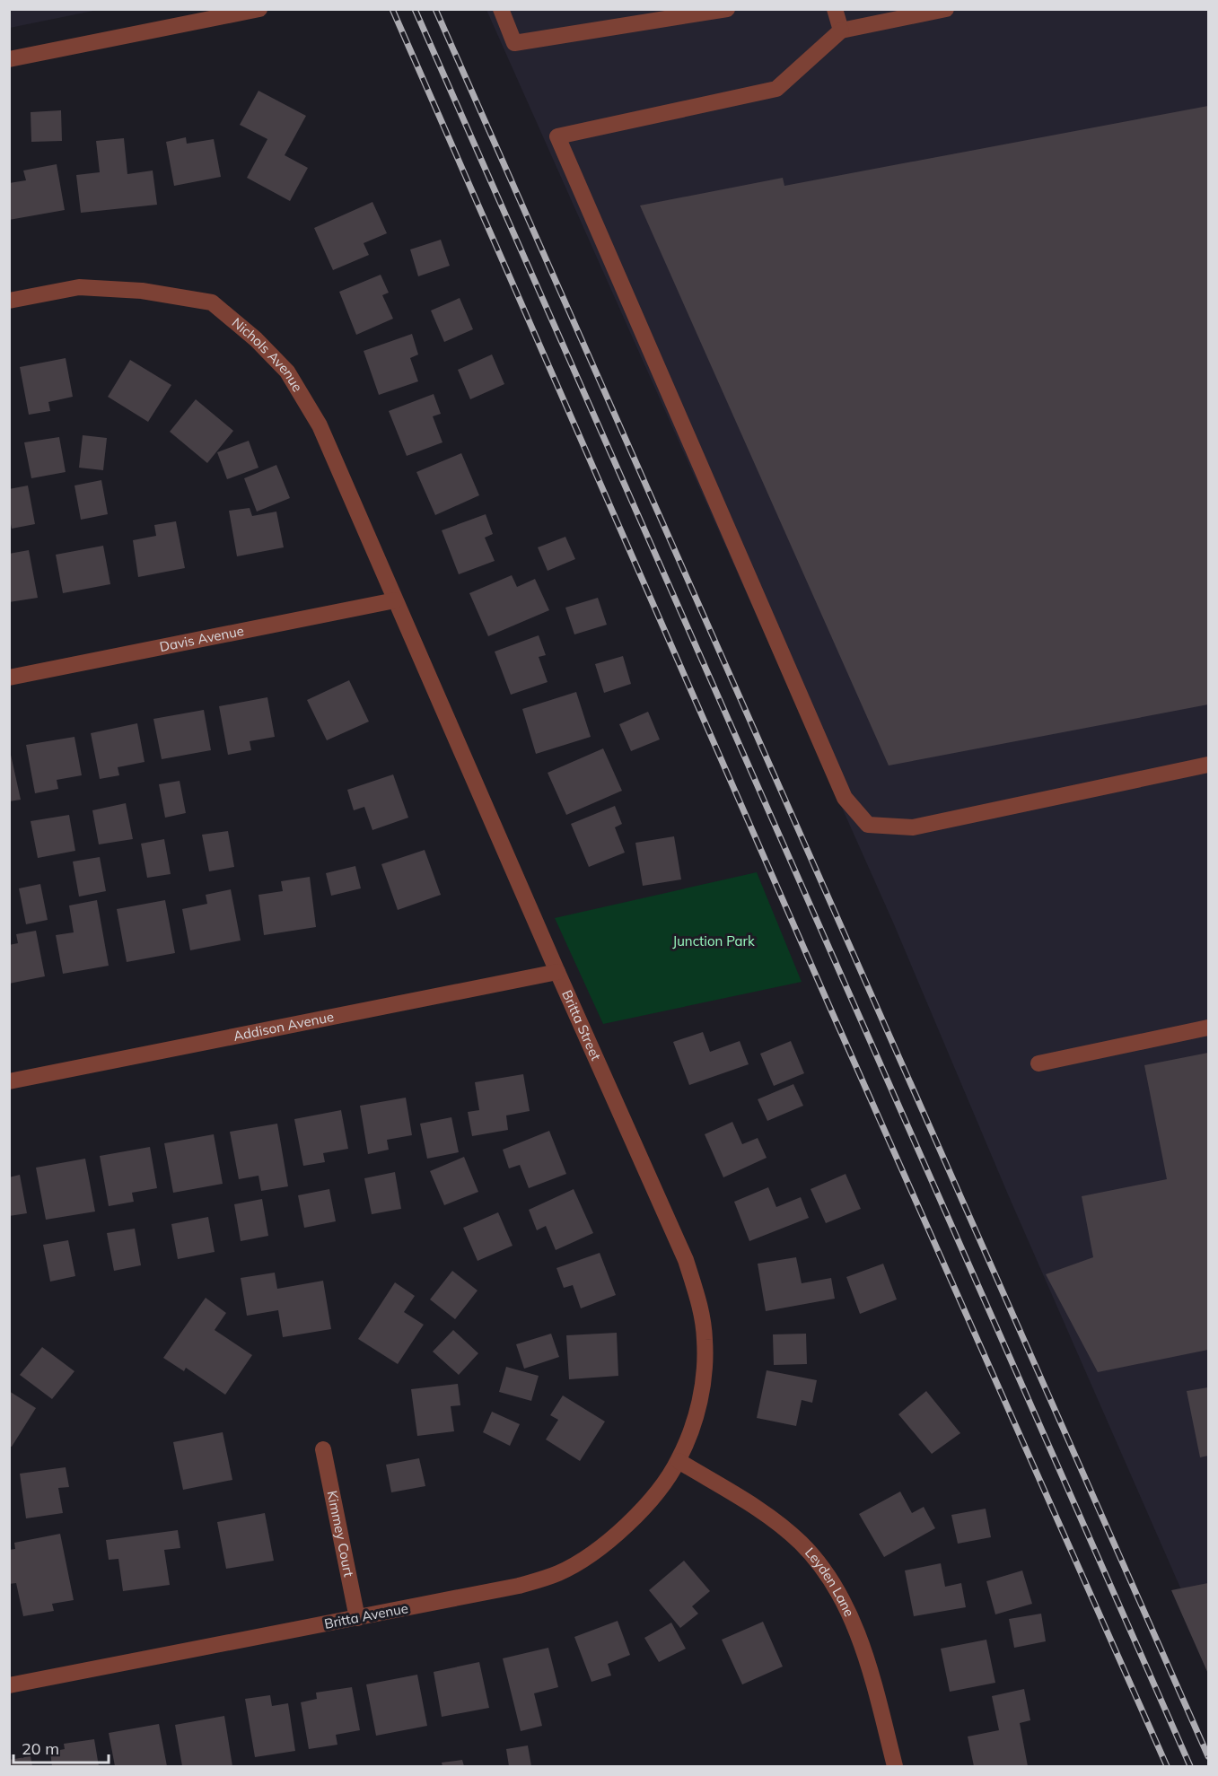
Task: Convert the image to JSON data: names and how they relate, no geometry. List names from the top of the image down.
{
  "streets": {
    "street": [
      "Nichols Avenue",
      "Davis Avenue",
      "Britta Street",
      "Addison Avenue",
      "Kimmey Court",
      "Leyden Lane",
      "Britta Avenue"
    ]
  },
  "crossings": [
    ["Nichols Avenue", "Davis Avenue"],
    ["Nichols Avenue", "Britta Street"],
    ["Davis Avenue", "Britta Street"],
    ["Britta Street", "Addison Avenue"],
    ["Britta Street", "Leyden Lane"],
    ["Britta Street", "Britta Avenue"],
    ["Kimmey Court", "Britta Avenue"],
    ["Leyden Lane", "Britta Avenue"]
  ],
  "parks": ["Junction Park"],
  "scale_bar": "20 m"
}
